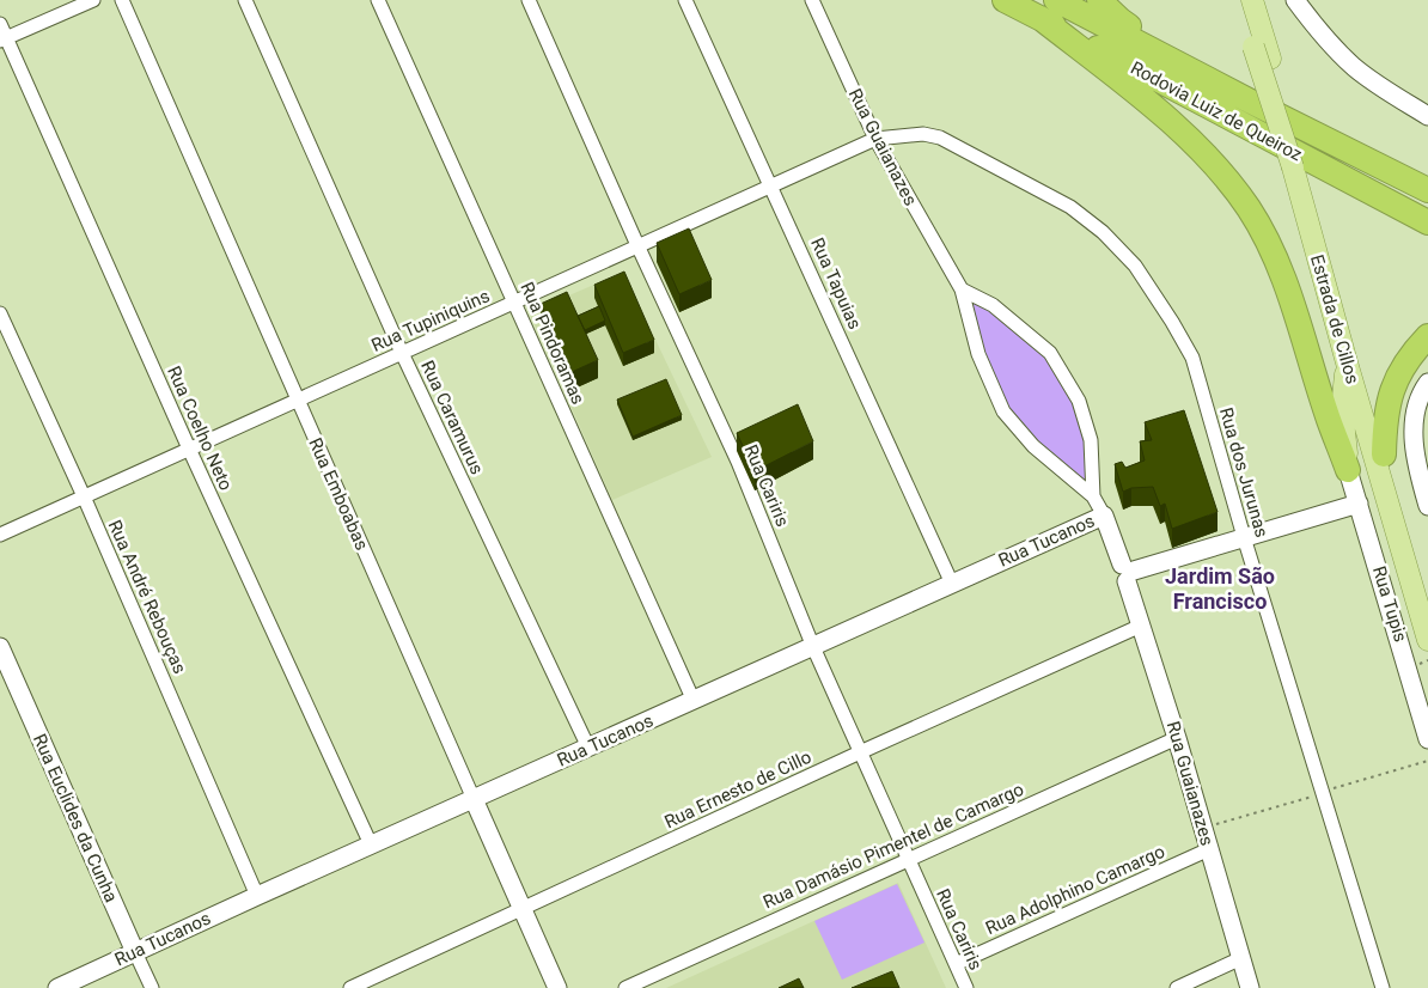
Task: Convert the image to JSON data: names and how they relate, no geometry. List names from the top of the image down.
{
  "streets": {
    "highway": ["Rodovia Luiz de Queiroz"],
    "main road": ["Estrada de Cillos"],
    "street": [
      "Rua Guaianazes",
      "Rua Tapuias",
      "Rua Tupiniquins",
      "Rua Pindoramas",
      "Rua Caramurus",
      "Rua Coelho Neto",
      "Rua dos Jurunas",
      "Rua Cariris",
      "Rua Emboabas",
      "Rua Tucanos",
      "Rua André Rebouças",
      "Rua Tupis",
      "Rua Ernesto de Cillo",
      "Rua Euclides da Cunha",
      "Rua Damásio Pimentel de Camargo",
      "Rua Adolphino Camargo"
    ]
  },
  "crossings": [
    ["Rua Guaianazes", "Rua Tupiniquins"],
    ["Rua Guaianazes", "Rua dos Jurunas"],
    ["Rua Guaianazes", "Rua Tucanos"],
    ["Rua Guaianazes", "Rua Ernesto de Cillo"],
    ["Rua Guaianazes", "Rua Damásio Pimentel de Camargo"],
    ["Rua Guaianazes", "Rua Adolphino Camargo"],
    ["Rua Tapuias", "Rua Tupiniquins"],
    ["Rua Tapuias", "Rua Tucanos"],
    ["Rua Tupiniquins", "Rua Pindoramas"],
    ["Rua Tupiniquins", "Rua Caramurus"],
    ["Rua Tupiniquins", "Rua Coelho Neto"],
    ["Rua Tupiniquins", "Rua dos Jurunas"],
    ["Rua Tupiniquins", "Rua Cariris"],
    ["Rua Tupiniquins", "Rua Emboabas"],
    ["Rua Tupiniquins", "Rua André Rebouças"],
    ["Rua Pindoramas", "Rua Tucanos"],
    ["Rua Caramurus", "Rua Tucanos"],
    ["Rua Coelho Neto", "Rua Tucanos"],
    ["Rua Cariris", "Rua Tucanos"],
    ["Rua Cariris", "Rua Ernesto de Cillo"],
    ["Rua Cariris", "Rua Damásio Pimentel de Camargo"],
    ["Rua Cariris", "Rua Adolphino Camargo"],
    ["Rua Emboabas", "Rua Tucanos"],
    ["Rua Emboabas", "Rua Ernesto de Cillo"],
    ["Rua Tucanos", "Rua André Rebouças"],
    ["Rua Tucanos", "Rua Euclides da Cunha"]
  ],
  "districts": ["Jardim São Francisco"]
}
